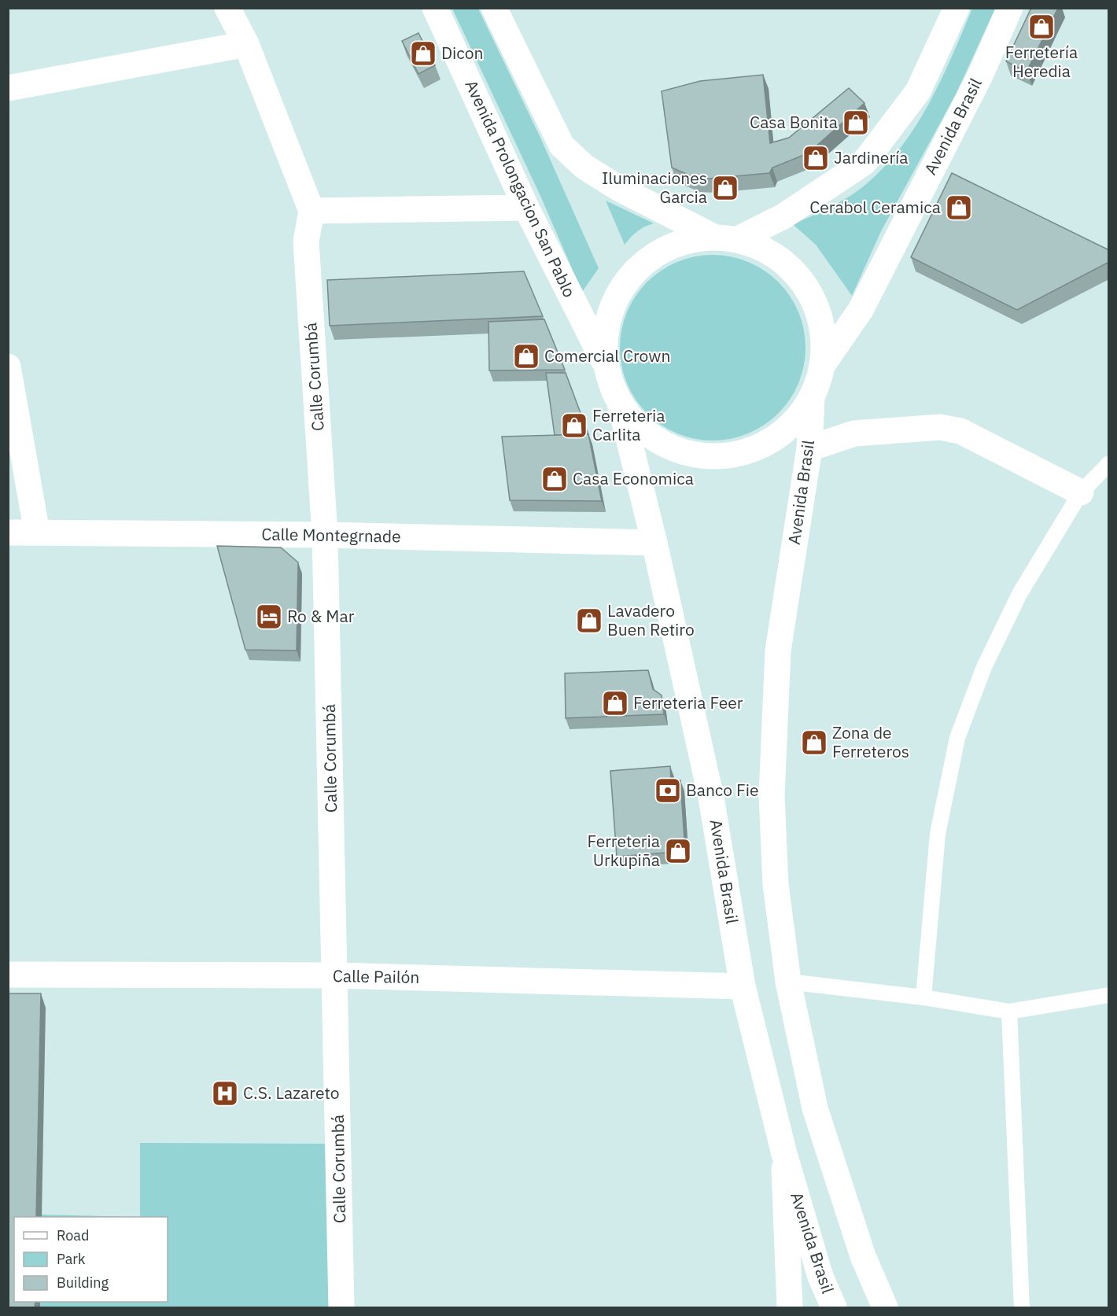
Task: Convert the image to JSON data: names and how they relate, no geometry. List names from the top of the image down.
{
  "streets": {
    "main road": [
      "Avenida Brasil",
      "Avenida Prolongacion San Pablo",
      "Calle Corumbá",
      "Calle Montegrnade",
      "Calle Pailón"
    ]
  },
  "crossings": [
    ["Avenida Brasil", "Calle Montegrnade"],
    ["Avenida Brasil", "Calle Pailón"],
    ["Calle Corumbá", "Calle Montegrnade"],
    ["Calle Corumbá", "Calle Pailón"]
  ],
  "places": {
    "shop": [
      "Ferretería Heredia",
      "Dicon",
      "Casa Bonita",
      "Jardinería",
      "Iluminaciones Garcia",
      "Cerabol Ceramica",
      "Comercial Crown",
      "Ferreteria Carlita",
      "Casa Economica",
      "Lavadero Buen Retiro",
      "Ferreteria Feer",
      "Zona de Ferreteros",
      "Ferreteria Urkupiña"
    ],
    "hotel": ["Ro & Mar"],
    "bank": ["Banco Fie"],
    "hospital": ["C.S. Lazareto"]
  },
  "legend": ["Road", "Park", "Building"]
}
